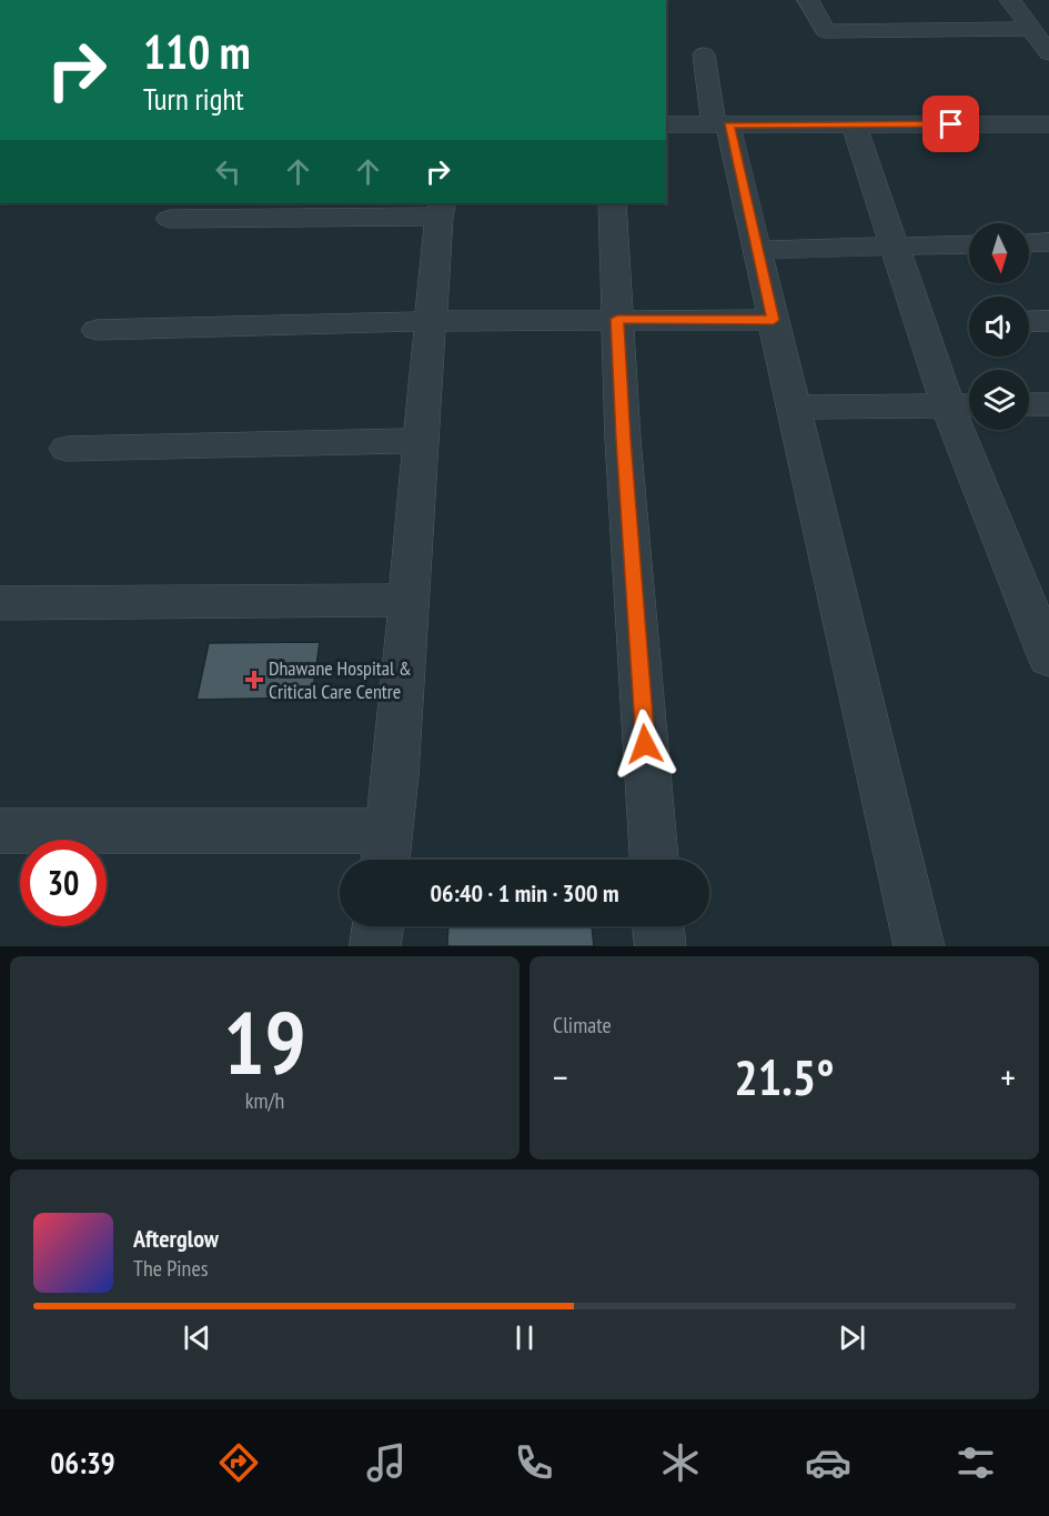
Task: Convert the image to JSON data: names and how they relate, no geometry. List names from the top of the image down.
{
  "places": {
    "health": ["Dhawane Hospital & Critical Care Centre"]
  },
  "north": "bottom",
  "page": {
    "turn": ["110 m", "Turn right"],
    "limit": "30",
    "trip": "06:40 · 1 min · 300 m",
    "tile": [
      ["19", "km/h"],
      "Climate"
    ],
    "heat": ["−", "21.5°", "+"],
    "song": ["Afterglow", "The Pines"],
    "tabs": "06:39"
  }
}
